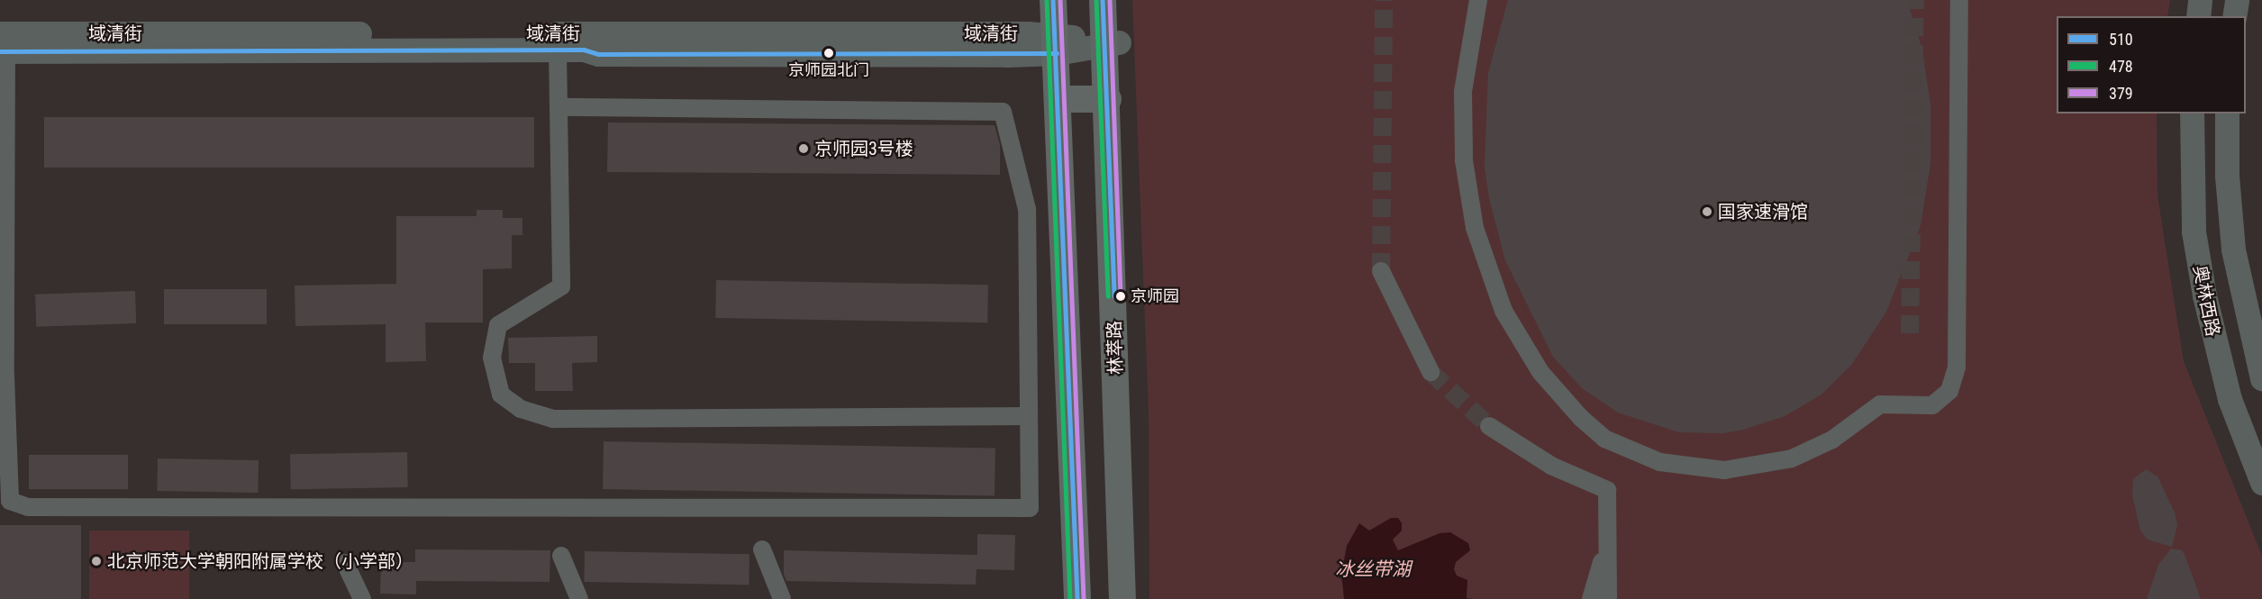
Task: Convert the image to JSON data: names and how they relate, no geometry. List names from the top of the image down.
{
  "streets": {
    "main road": ["林萃路"],
    "street": ["域清街", "奥林西路"]
  },
  "crossings": [
    ["域清街", "林萃路"]
  ],
  "water": ["冰丝带湖"],
  "places": [
    "京师园北门",
    "京师园3号楼",
    "国家速滑馆",
    "京师园",
    "北京师范大学朝阳附属学校（小学部）"
  ],
  "lines": ["transit line 510", "transit line 478", "transit line 379"],
  "legend": ["510", "478", "379"]
}
